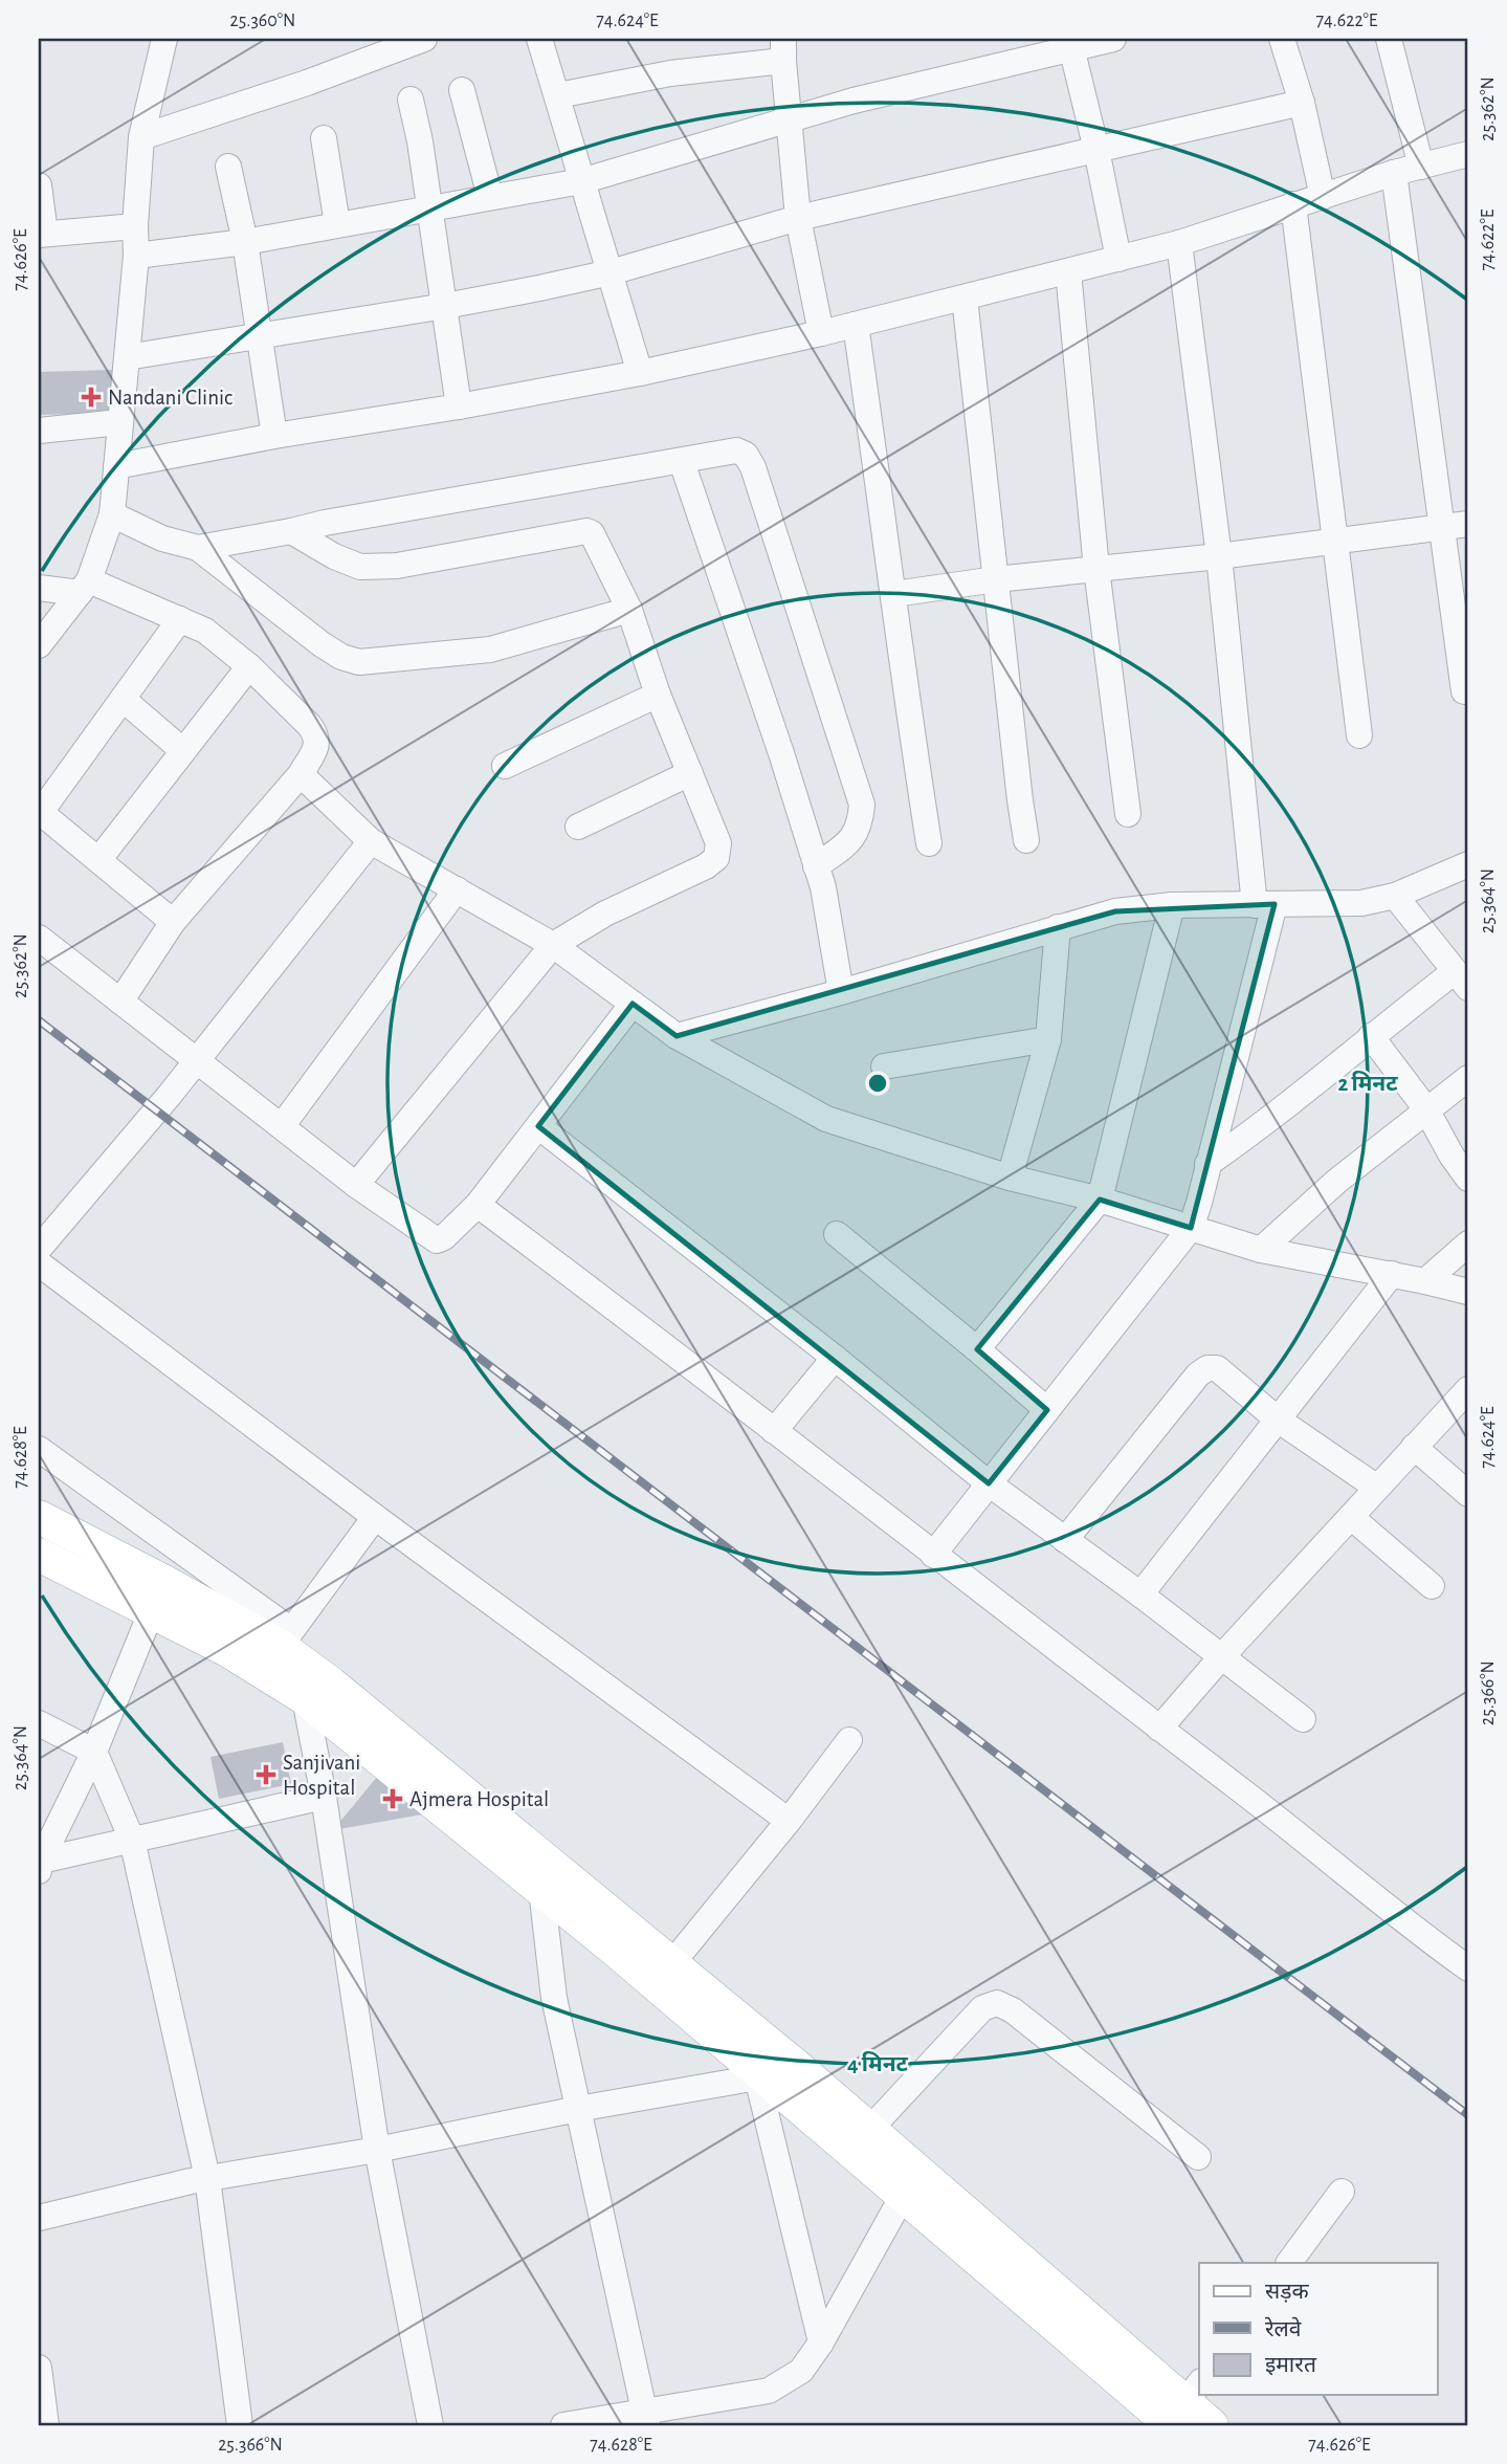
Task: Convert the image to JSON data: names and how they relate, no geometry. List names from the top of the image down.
{
  "places": {
    "health": ["Nandani Clinic", "Sanjivani Hospital", "Ajmera Hospital"]
  },
  "legend": ["सड़क", "रेलवे", "इमारत"],
  "coordinates": [
    "25.360°N",
    "74.624°E",
    "74.622°E",
    "25.362°N",
    "74.626°E",
    "25.364°N",
    "74.628°E",
    "25.366°N"
  ],
  "rings": ["2 मिनट", "4 मिनट"]
}
